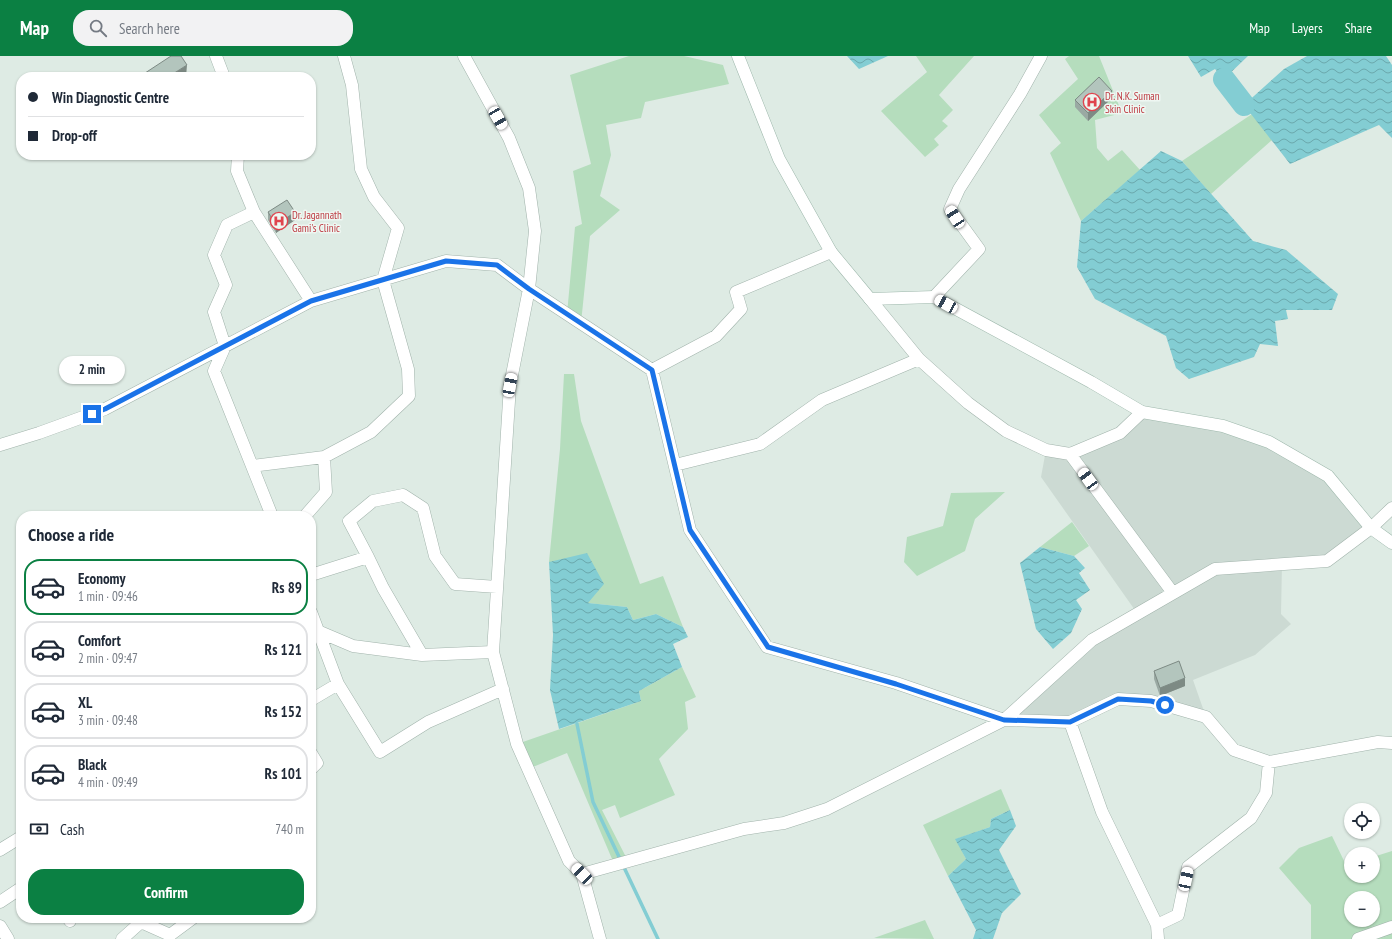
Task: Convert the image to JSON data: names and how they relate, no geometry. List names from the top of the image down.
{
  "places": {
    "hospital": ["Dr. N.K. Suman Skin Clinic", "Dr. Jagannath Gami's Clinic"]
  },
  "page": {
    "header": "Map",
    "search": "Search here",
    "nav": ["Map", "Layers", "Share"],
    "banner": ["Win Diagnostic Centre", "Drop-off"],
    "bubble": "2 min",
    "heading": "Choose a ride",
    "list": [
      {
        "name": "Economy",
        "note": "1 min · 09:46",
        "value": "Rs 89"
      },
      {
        "name": "Comfort",
        "note": "2 min · 09:47",
        "value": "Rs 121"
      },
      {
        "name": "XL",
        "note": "3 min · 09:48",
        "value": "Rs 152"
      },
      {
        "name": "Black",
        "note": "4 min · 09:49",
        "value": "Rs 101"
      }
    ],
    "map_buttons": ["+", "−"],
    "pay": ["Cash", "740 m"],
    "buttons": "Confirm"
  }
}
